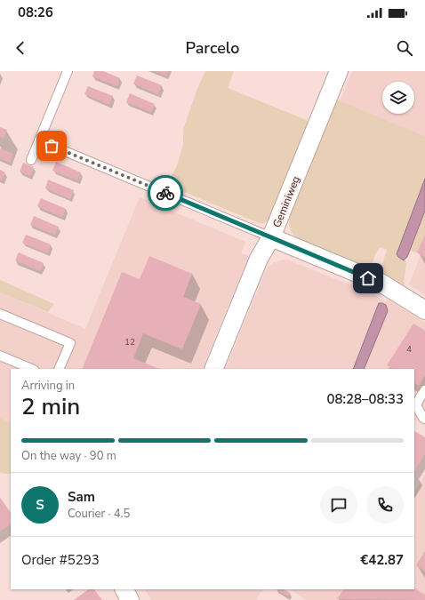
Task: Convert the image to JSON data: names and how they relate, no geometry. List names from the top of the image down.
{
  "streets": {
    "street": ["Geminiweg"]
  },
  "house_numbers": ["12", "4"],
  "page": {
    "status": "08:26",
    "header": "Parcelo",
    "heading": ["2 min", "Arriving in", "08:28–08:33"],
    "panel": [
      "Sam",
      "Courier · 4.5",
      "Order #5293",
      "€42.87"
    ],
    "bar": "On the way · 90 m",
    "round": "S"
  }
}
